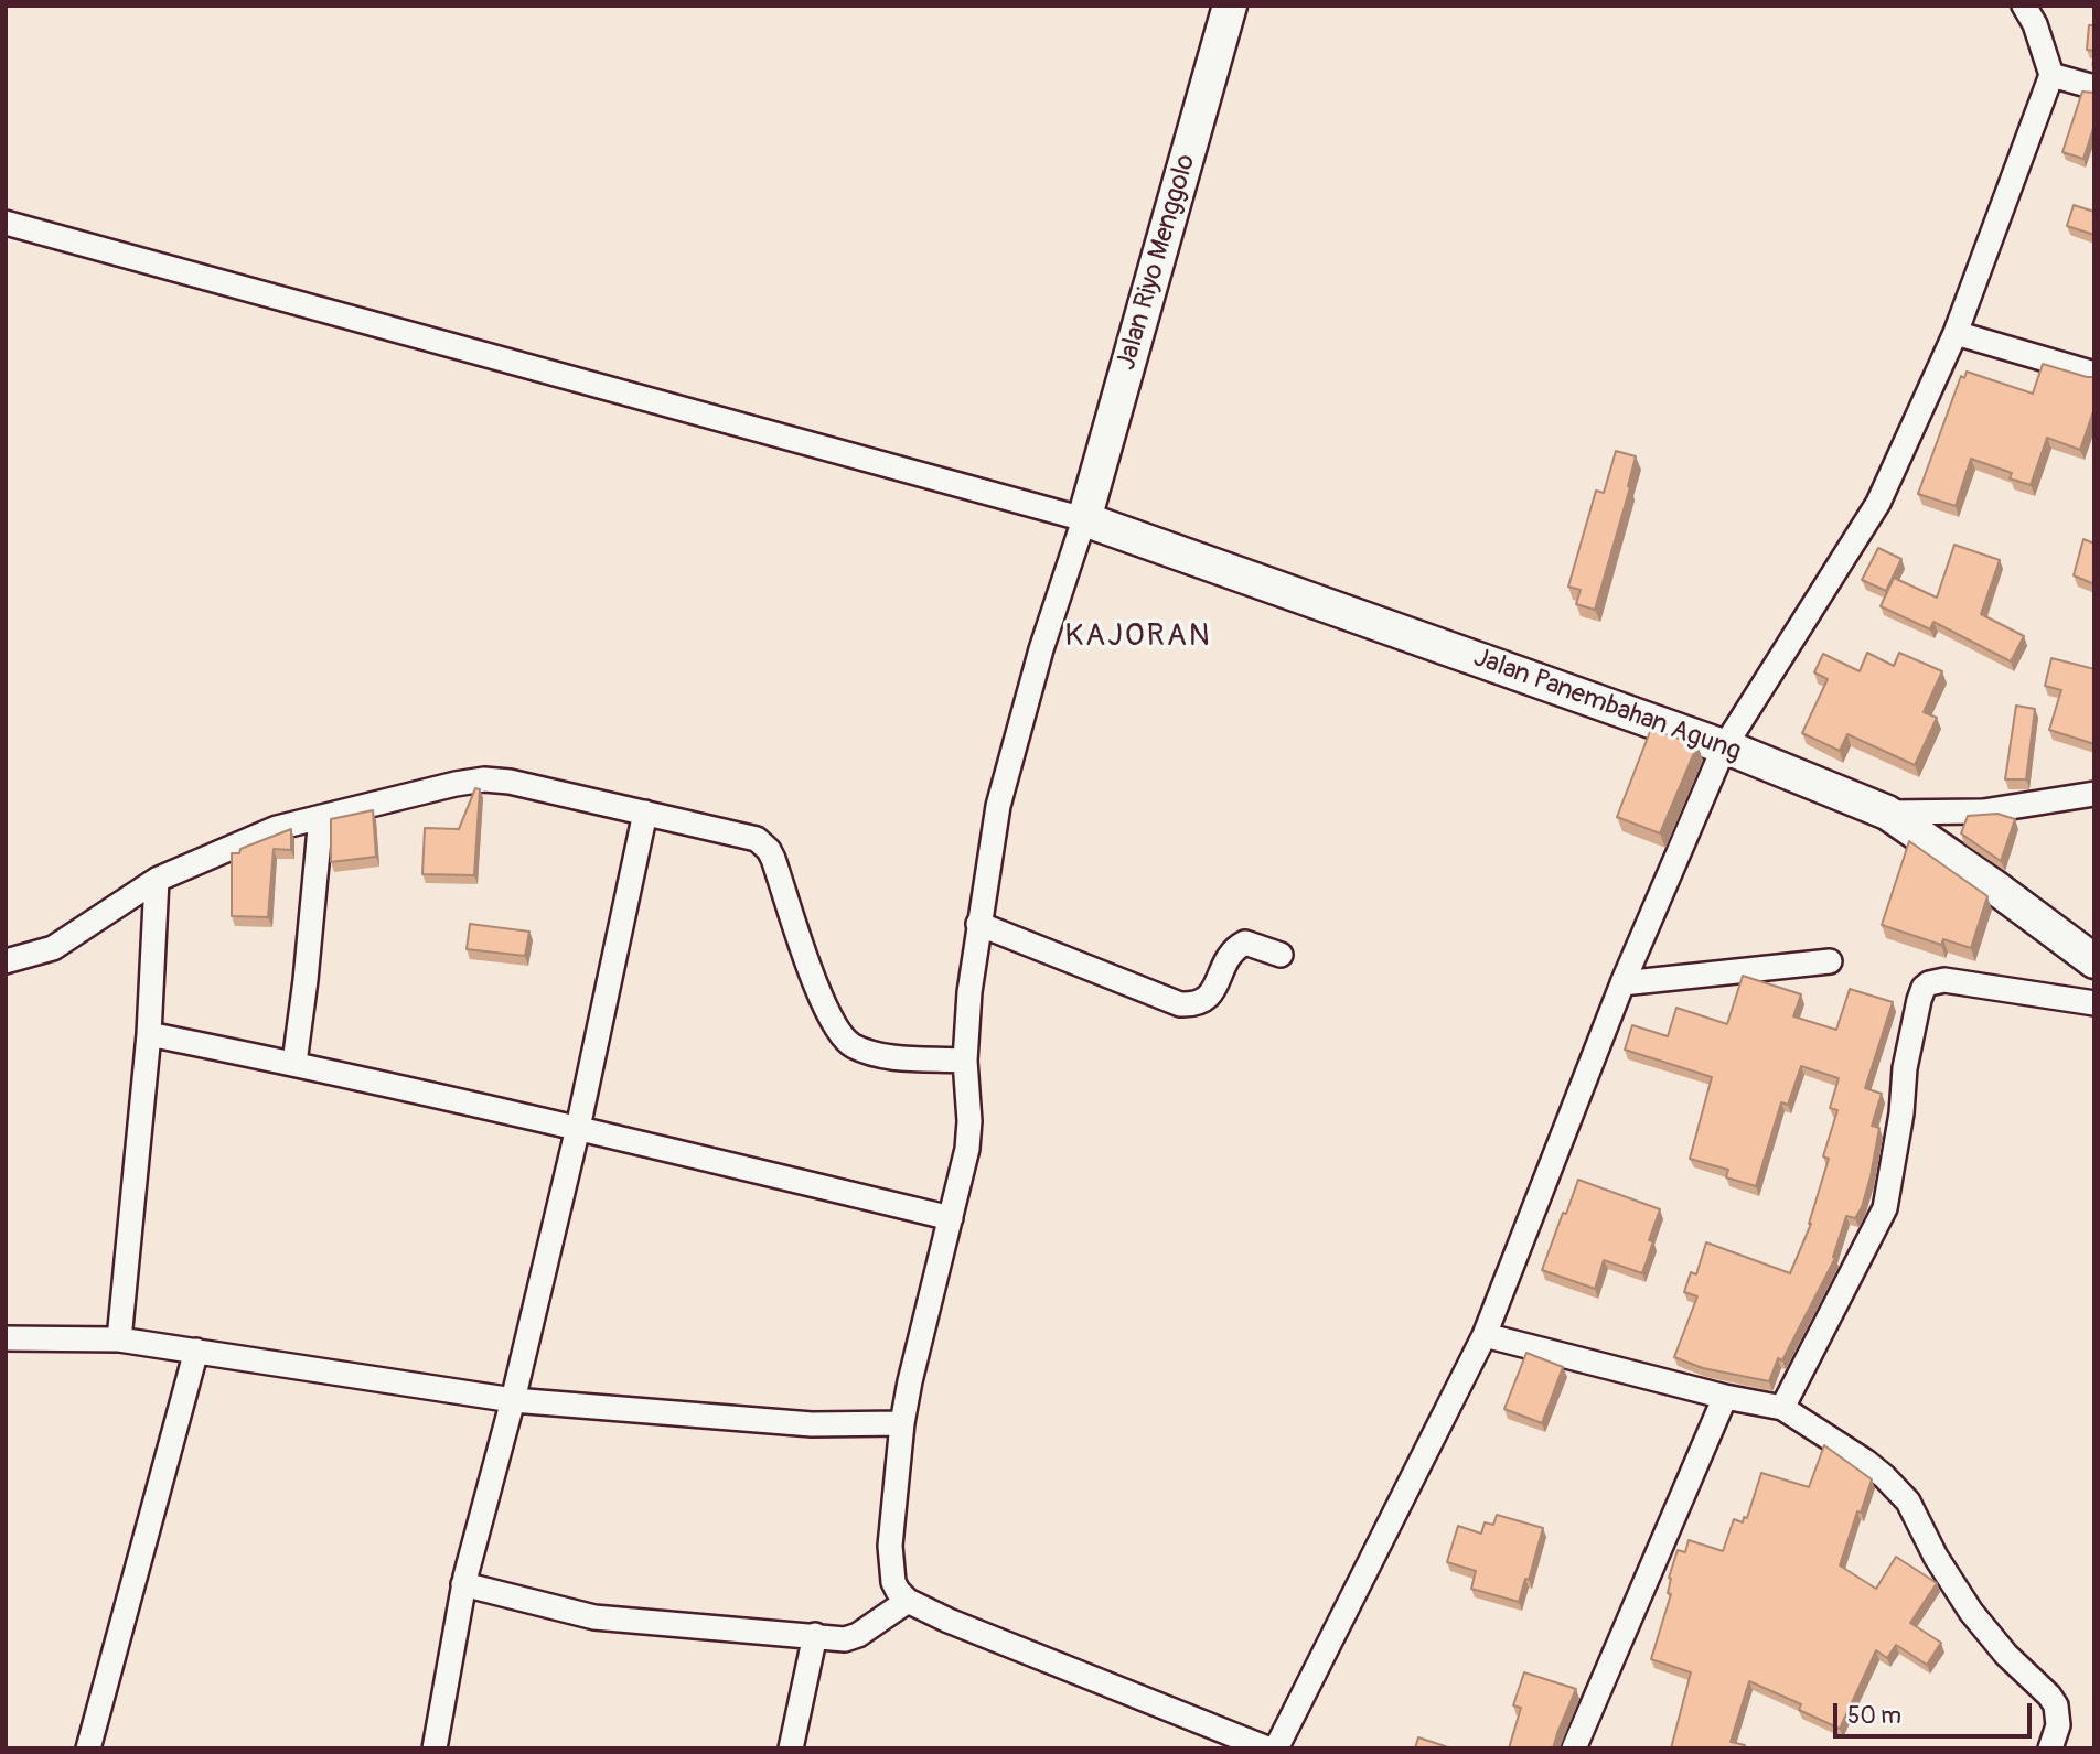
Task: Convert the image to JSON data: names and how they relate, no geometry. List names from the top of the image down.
{
  "streets": {
    "street": ["Jalan Riyo Menggolo", "Jalan Panembahan Agung"]
  },
  "crossings": [
    ["Jalan Riyo Menggolo", "Jalan Panembahan Agung"]
  ],
  "districts": ["KAJORAN"],
  "scale_bar": "50 m"
}
